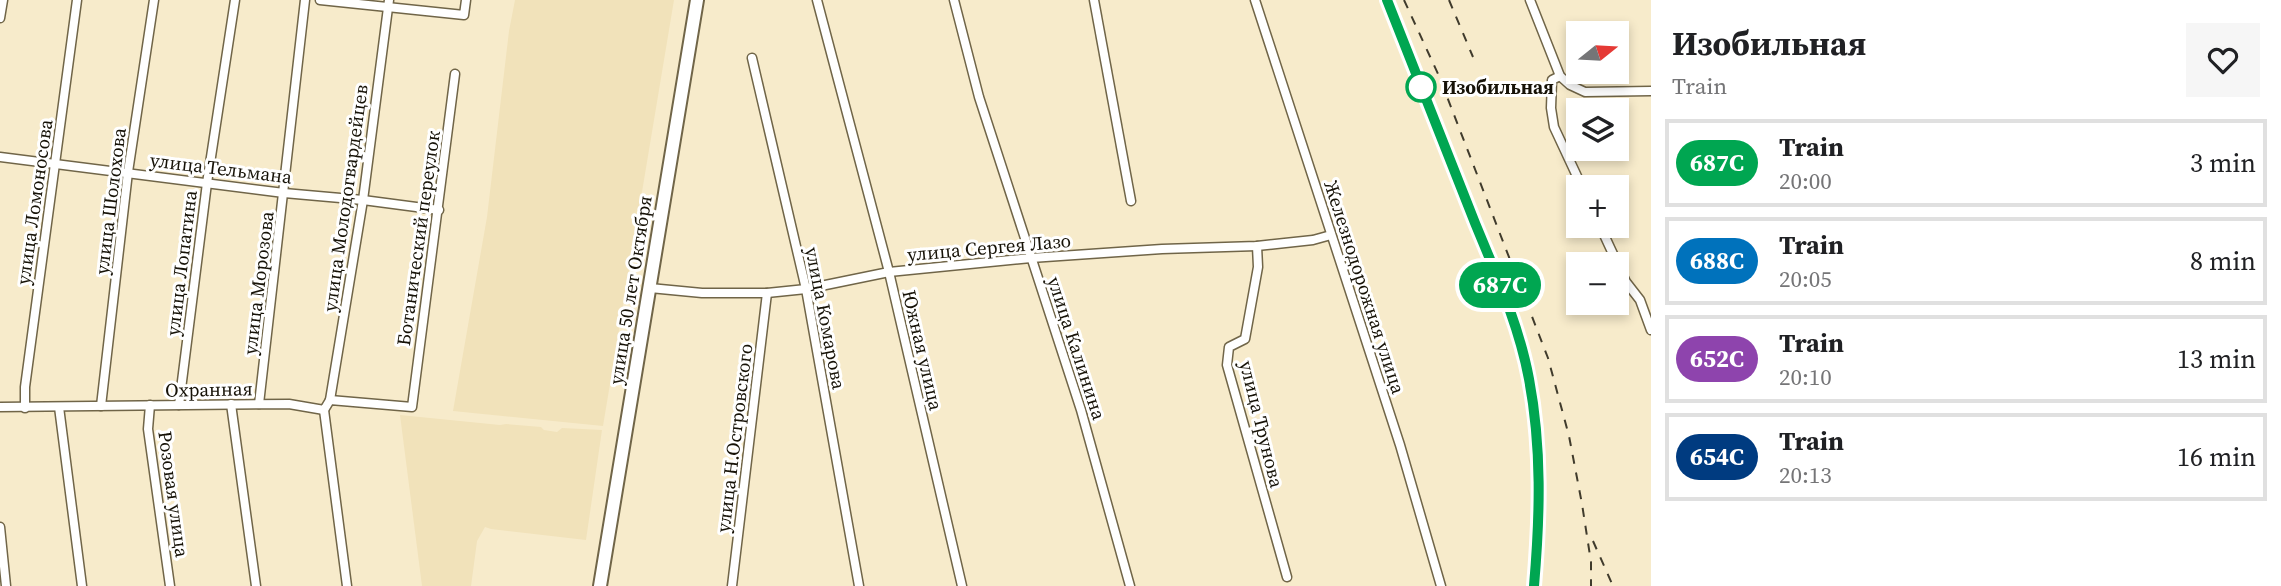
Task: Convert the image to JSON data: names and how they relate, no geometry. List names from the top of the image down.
{
  "streets": {
    "main road": ["улица 50 лет Октября"],
    "street": [
      "улица Тельмана",
      "улица Молодогвардейцев",
      "улица Шолохова",
      "улица Ломоносова",
      "Ботанический переулок",
      "улица Сергея Лазо",
      "улица Лопатина",
      "улица Морозова",
      "Железнодорожная улица",
      "улица Комарова",
      "улица Калинина",
      "Южная улица",
      "Охранная",
      "улица Трунова",
      "улица Н.Островского",
      "Розовая улица"
    ]
  },
  "crossings": [
    ["улица Тельмана", "улица Молодогвардейцев"],
    ["улица Тельмана", "улица Шолохова"],
    ["улица Тельмана", "улица Ломоносова"],
    ["улица Тельмана", "Ботанический переулок"],
    ["улица Тельмана", "улица Лопатина"],
    ["улица Тельмана", "улица Морозова"],
    ["улица Молодогвардейцев", "Ботанический переулок"],
    ["улица Шолохова", "Охранная"],
    ["улица Ломоносова", "Охранная"],
    ["улица Сергея Лазо", "Железнодорожная улица"],
    ["улица Сергея Лазо", "улица 50 лет Октября"],
    ["улица Сергея Лазо", "улица Комарова"],
    ["улица Сергея Лазо", "улица Калинина"],
    ["улица Сергея Лазо", "Южная улица"],
    ["улица Сергея Лазо", "улица Трунова"],
    ["улица Сергея Лазо", "улица Н.Островского"],
    ["улица Лопатина", "Охранная"],
    ["улица Морозова", "Охранная"],
    ["Охранная", "Розовая улица"]
  ],
  "places": ["Изобильная"],
  "north": "right",
  "page": {
    "on_map": "687С",
    "heading": ["Изобильная", "Train"],
    "map_buttons": ["+", "−"],
    "list": [
      {
        "mark": "687С",
        "name": "Train",
        "note": "20:00",
        "value": "3 min"
      },
      {
        "mark": "688С",
        "name": "Train",
        "note": "20:05",
        "value": "8 min"
      },
      {
        "mark": "652С",
        "name": "Train",
        "note": "20:10",
        "value": "13 min"
      },
      {
        "mark": "654С",
        "name": "Train",
        "note": "20:13",
        "value": "16 min"
      }
    ]
  }
}
